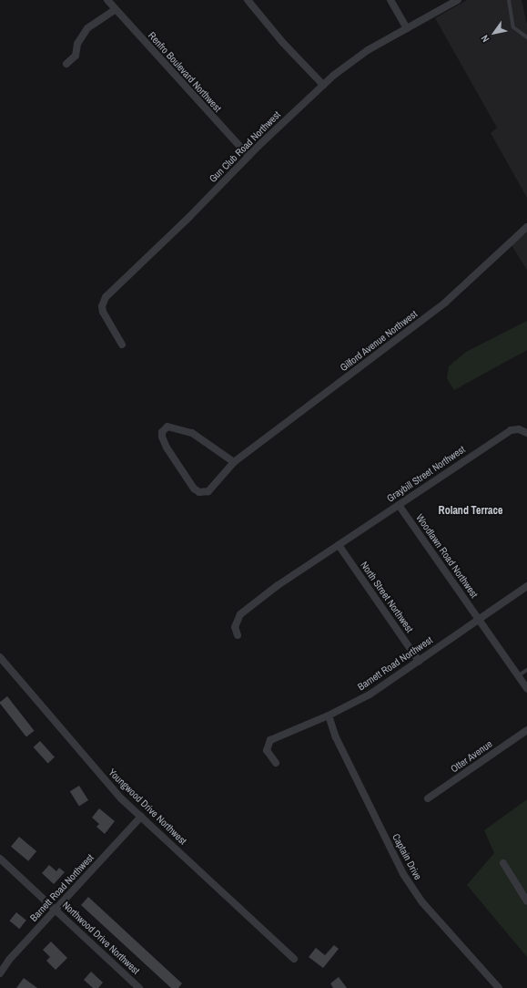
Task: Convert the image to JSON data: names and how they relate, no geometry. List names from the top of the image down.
{
  "streets": {
    "street": [
      "Renfro Boulevard Northwest",
      "Gun Club Road Northwest",
      "Gilford Avenue Northwest",
      "Graybill Street Northwest",
      "Woodlawn Road Northwest",
      "North Street Northwest",
      "Barnett Road Northwest",
      "Otter Avenue",
      "Youngwood Drive Northwest",
      "Captain Drive",
      "Northwood Drive Northwest"
    ]
  },
  "crossings": [
    ["Renfro Boulevard Northwest", "Gun Club Road Northwest"],
    ["Graybill Street Northwest", "Woodlawn Road Northwest"],
    ["Graybill Street Northwest", "North Street Northwest"],
    ["Woodlawn Road Northwest", "Barnett Road Northwest"],
    ["North Street Northwest", "Barnett Road Northwest"],
    ["Barnett Road Northwest", "Youngwood Drive Northwest"],
    ["Barnett Road Northwest", "Captain Drive"],
    ["Barnett Road Northwest", "Northwood Drive Northwest"]
  ],
  "districts": ["Roland Terrace"],
  "north": "bottom left"
}
